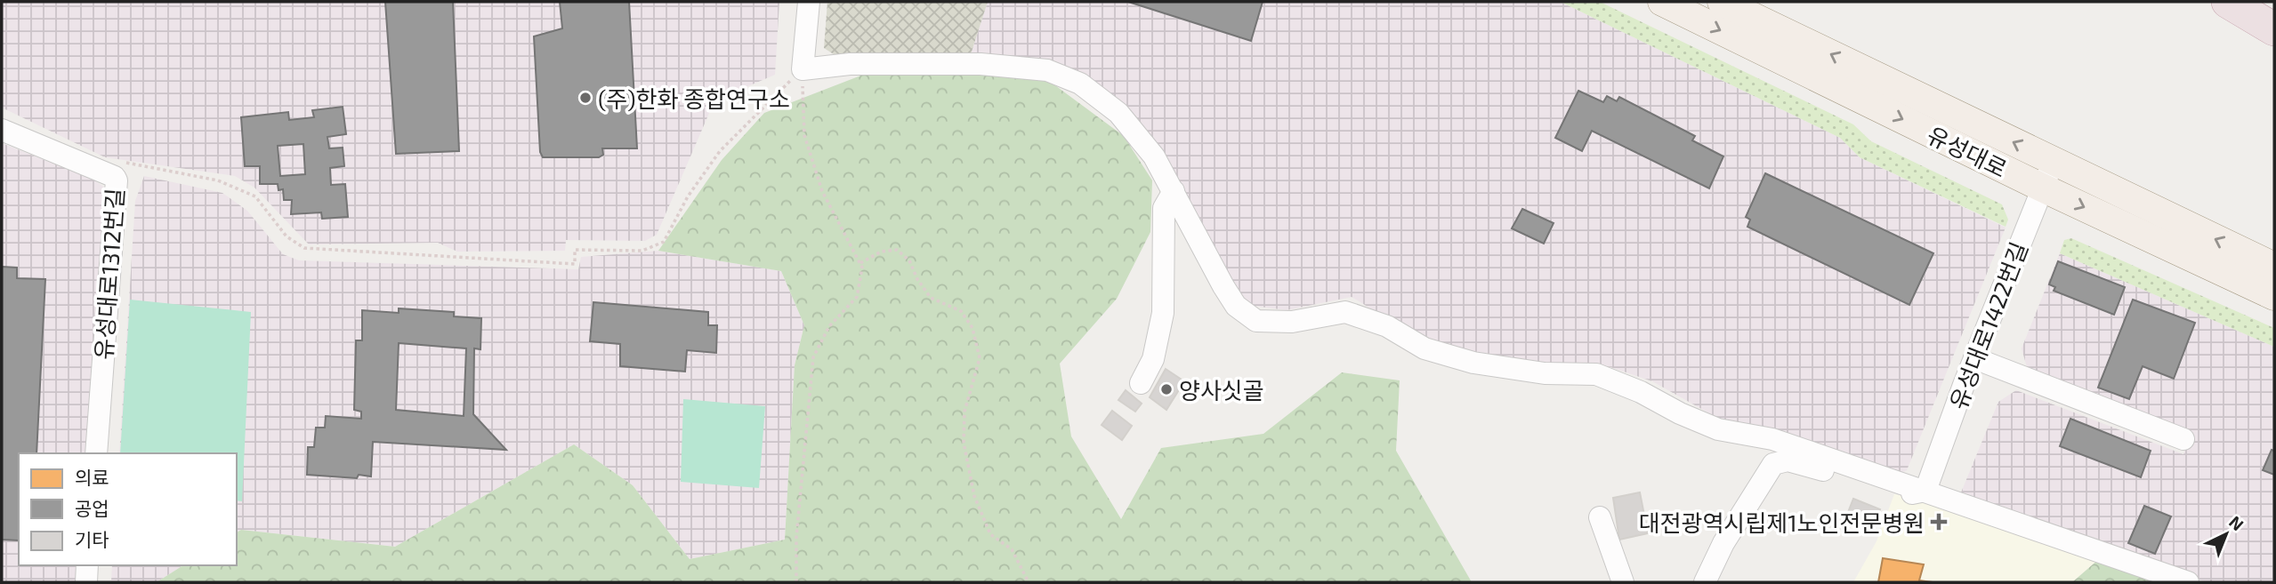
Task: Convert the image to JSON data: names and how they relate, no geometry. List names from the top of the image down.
{
  "streets": {
    "main road": ["유성대로"],
    "street": ["유성대로1312번길", "유성대로1422번길"]
  },
  "crossings": [
    ["유성대로", "유성대로1422번길"]
  ],
  "places": {
    "other": ["(주)한화 종합연구소", "양사싯골"],
    "health": ["대전광역시립제1노인전문병원"]
  },
  "legend": ["의료", "공업", "기타"],
  "north": "top right"
}
